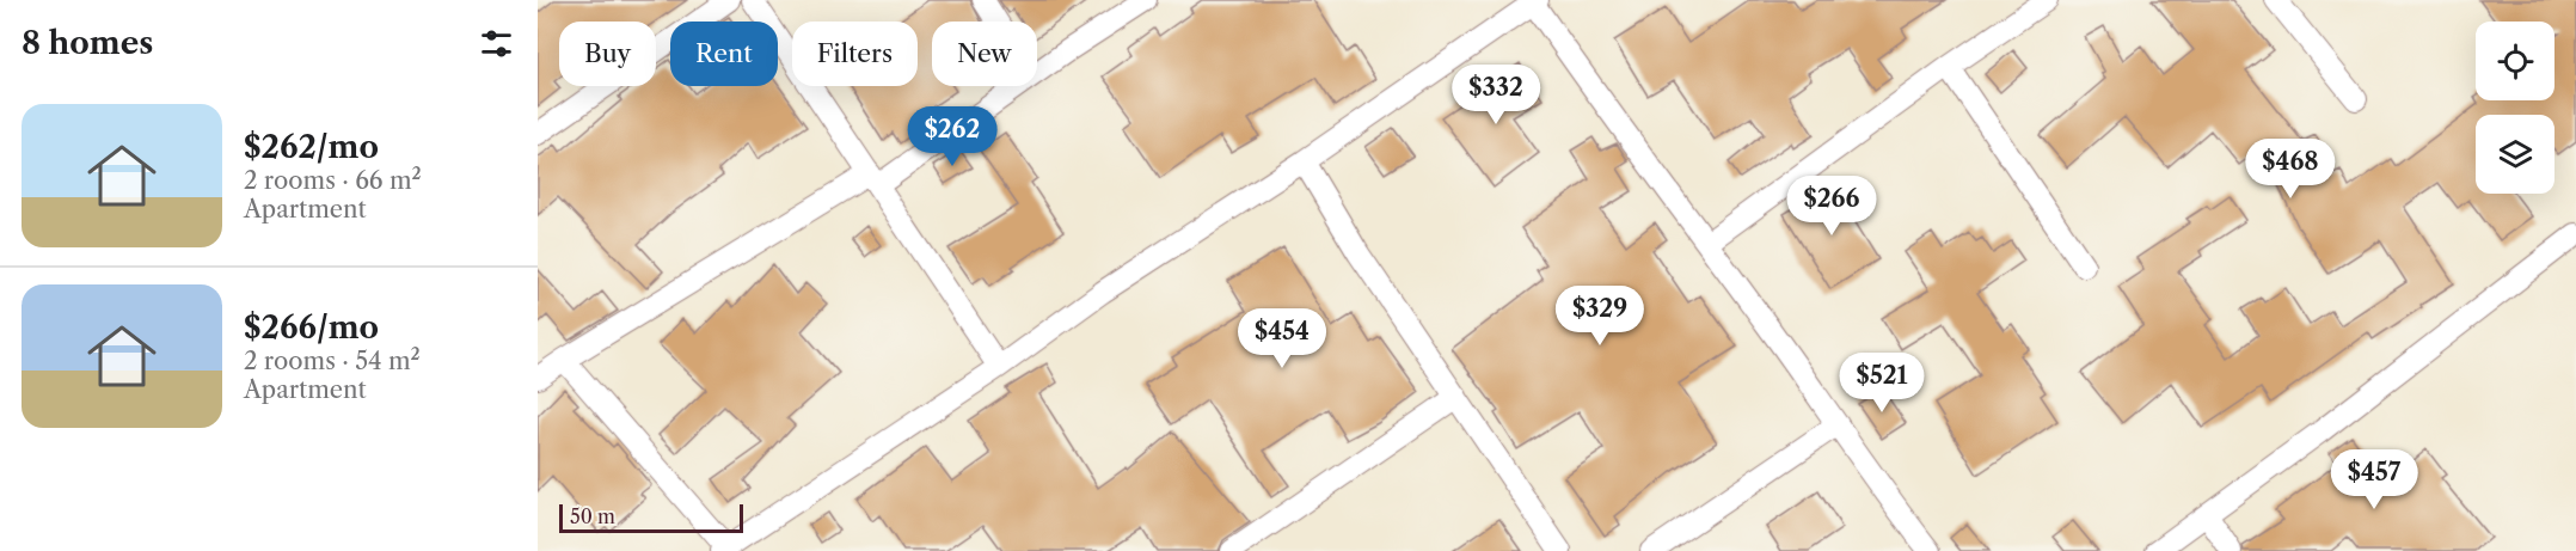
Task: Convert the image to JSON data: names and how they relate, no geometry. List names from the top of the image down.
{
  "scale_bar": "50 m",
  "page": {
    "heading": "8 homes",
    "chip": [
      "Buy",
      "Rent",
      "Filters",
      "New"
    ],
    "price": [
      "$332",
      "$262",
      "$468",
      "$266",
      "$329",
      "$454",
      "$521",
      "$457"
    ],
    "list": [
      {
        "name": "$262/mo",
        "note": "2 rooms · 66 m² · Apartment"
      },
      {
        "name": "$266/mo",
        "note": "2 rooms · 54 m² · Apartment"
      }
    ],
    "scale": "50 m"
  }
}
